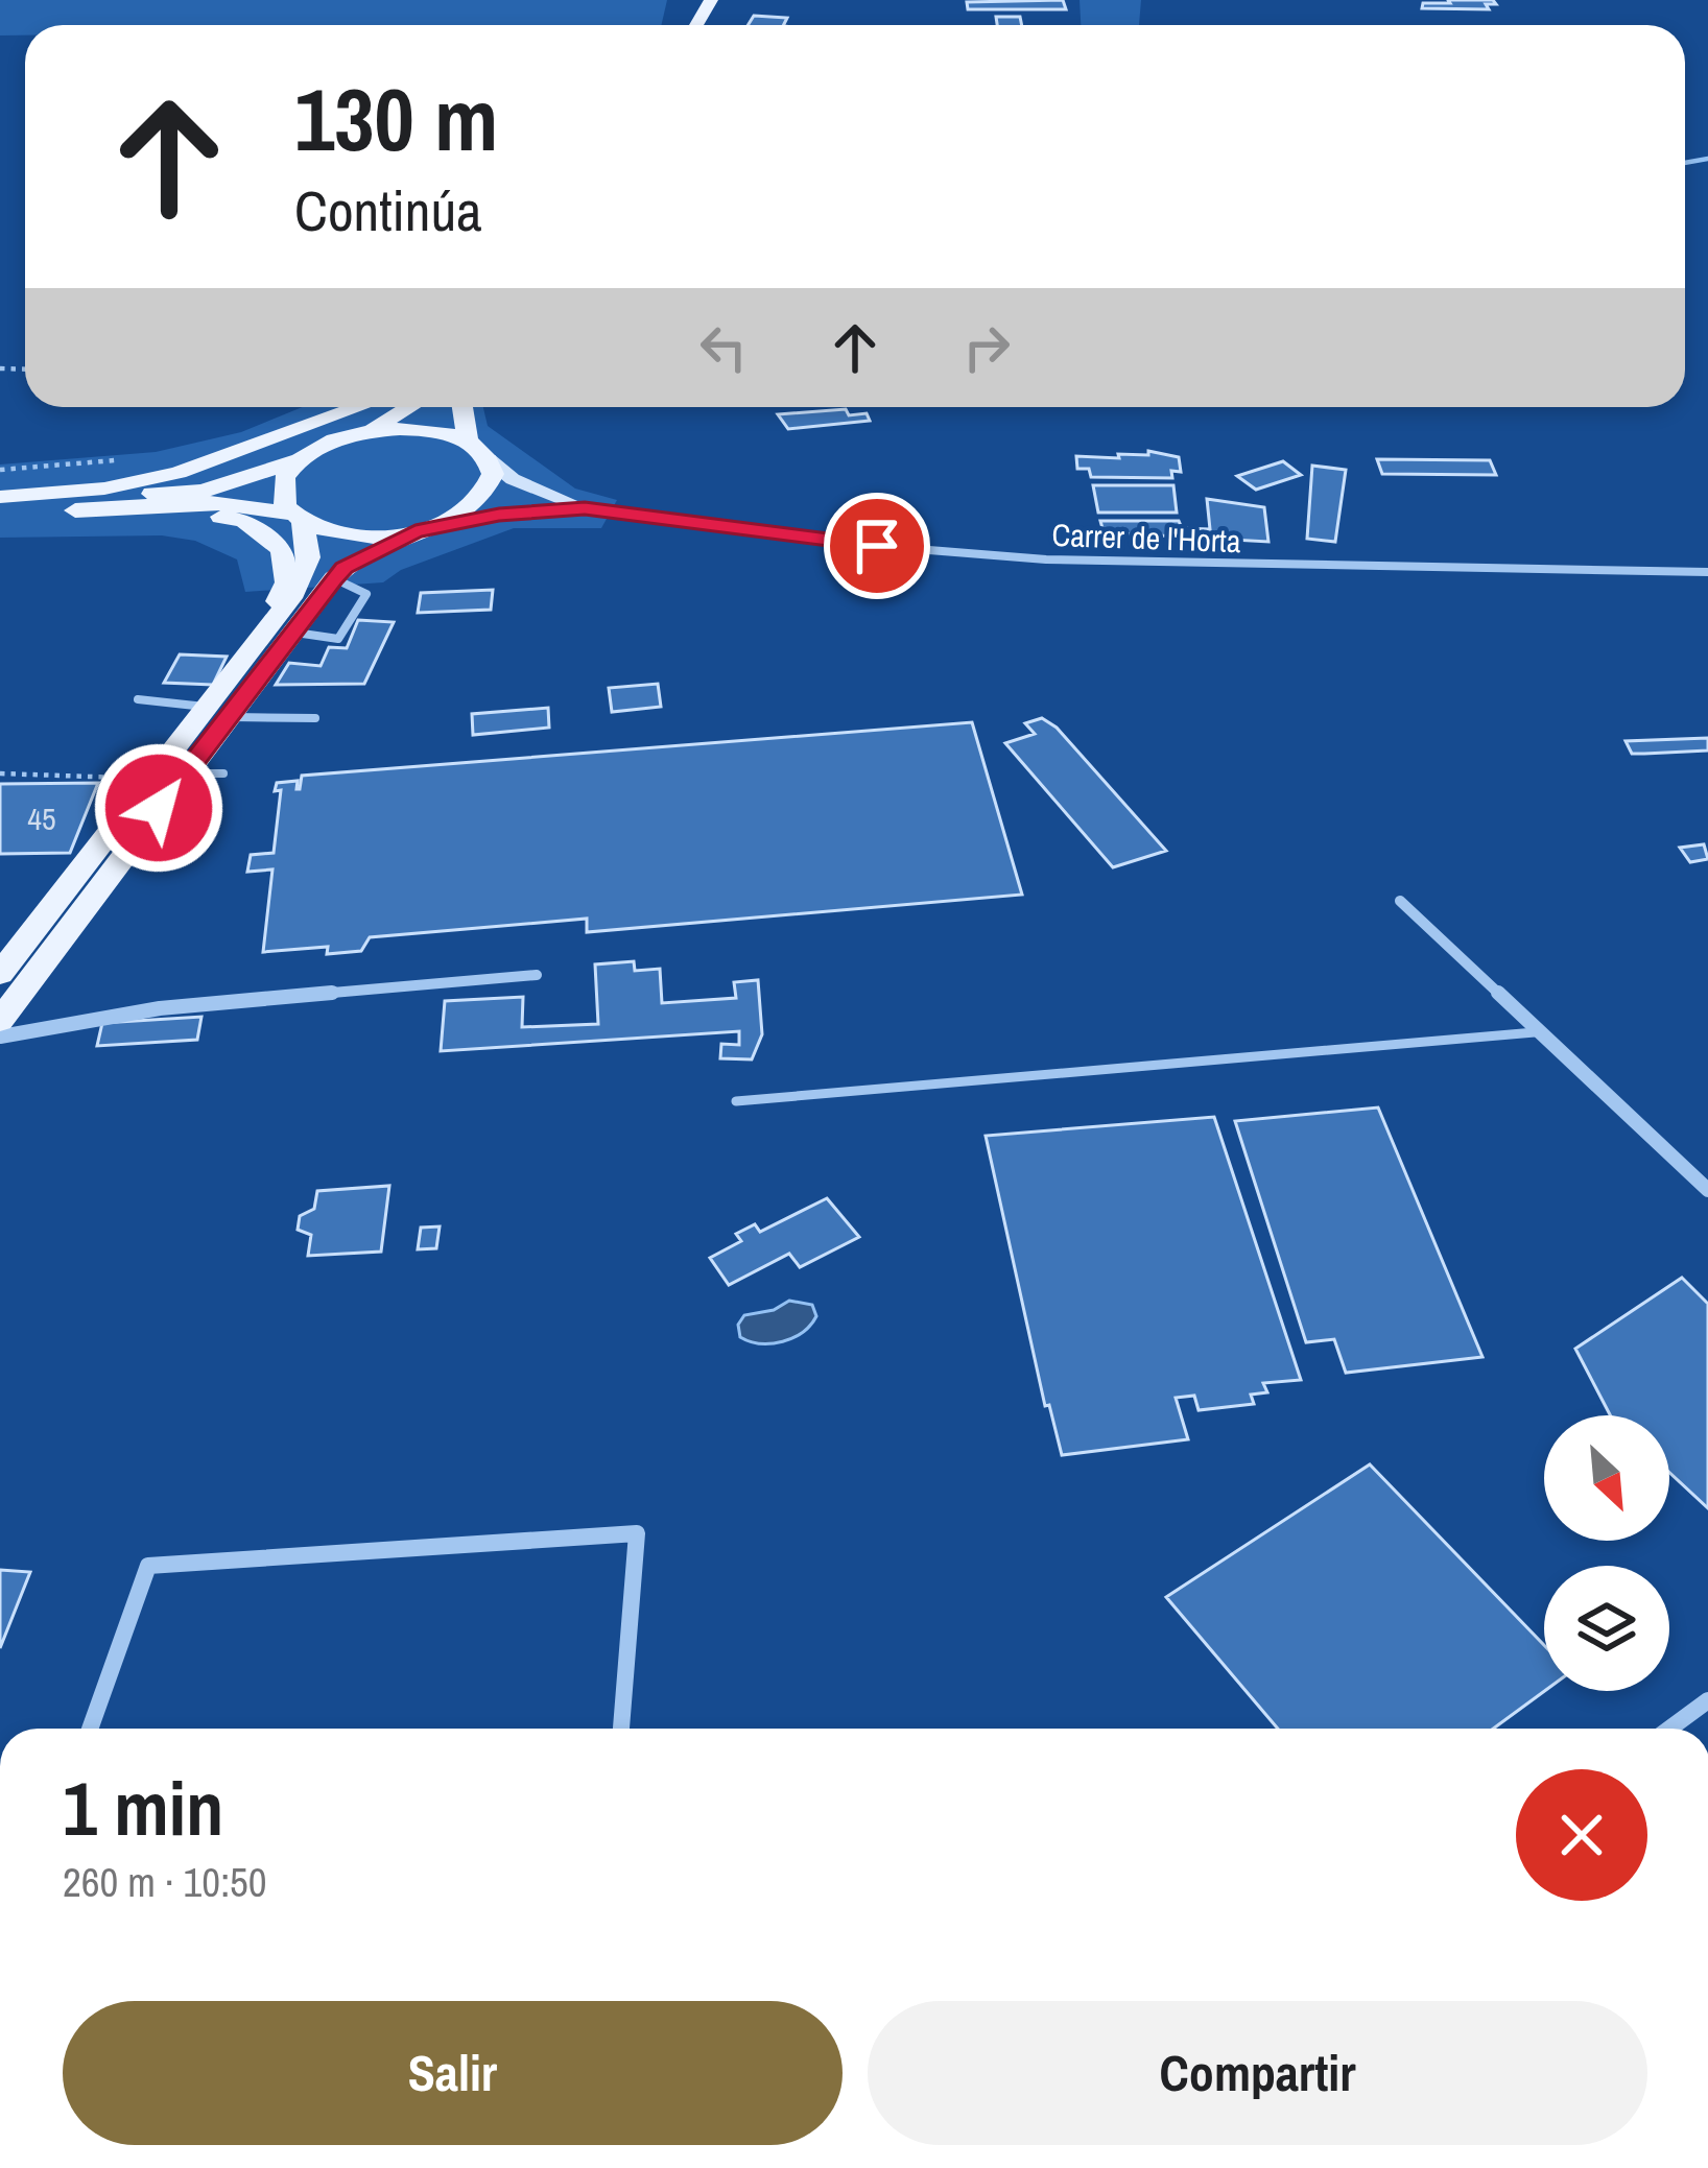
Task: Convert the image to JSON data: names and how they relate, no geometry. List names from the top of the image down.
{
  "streets": {
    "street": ["Carrer de l'Horta"]
  },
  "house_numbers": ["45"],
  "north": "bottom right",
  "page": {
    "turn": ["130 m", "Continúa"],
    "heading": ["1 min", "260 m · 10:50"],
    "buttons": ["Salir", "Compartir"]
  }
}
